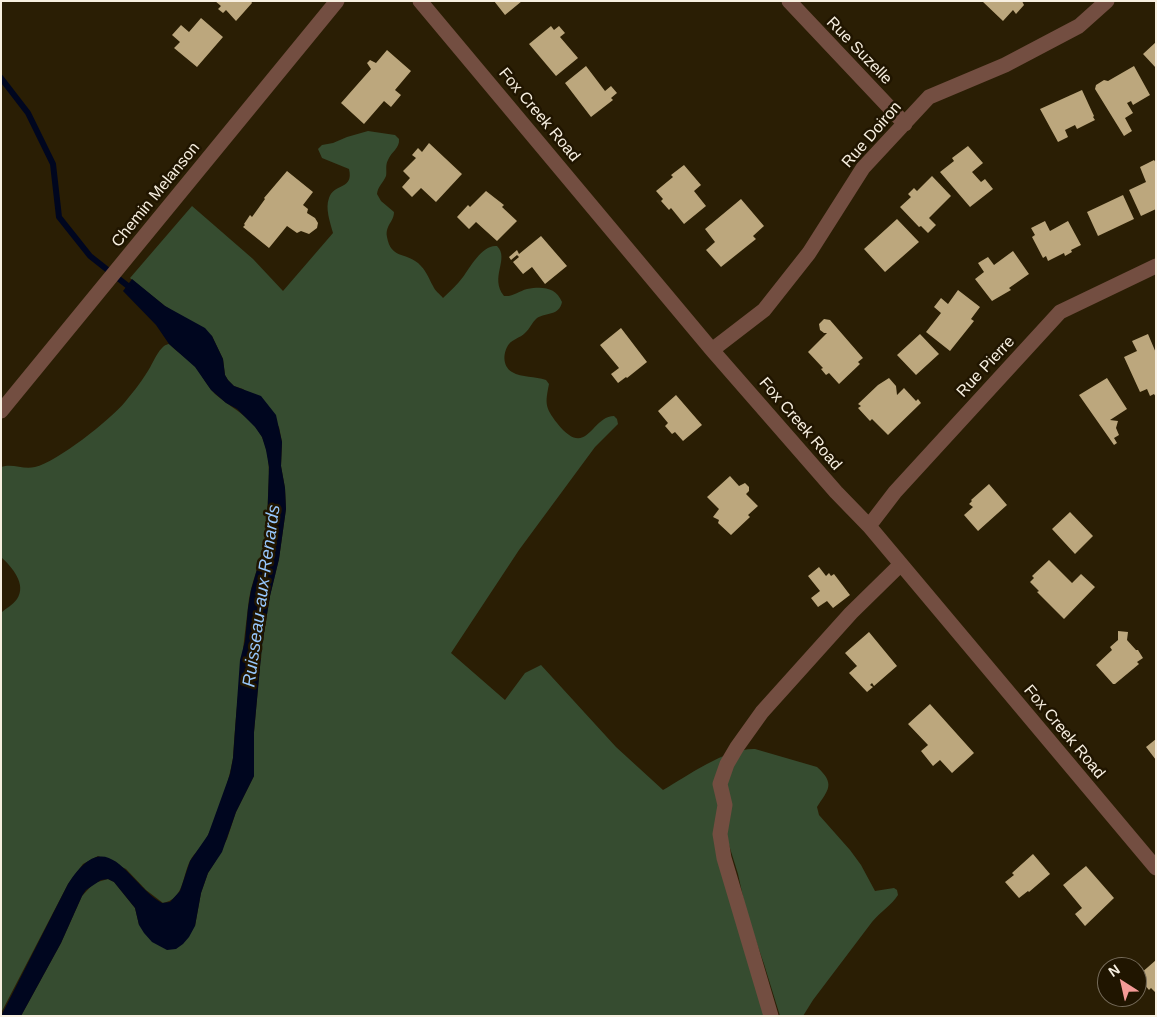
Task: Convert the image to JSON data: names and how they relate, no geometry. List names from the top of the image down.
{
  "streets": {
    "street": [
      "Rue Suzelle",
      "Fox Creek Road",
      "Rue Doiron",
      "Chemin Melanson",
      "Rue Pierre"
    ]
  },
  "crossings": [
    ["Rue Suzelle", "Rue Doiron"],
    ["Fox Creek Road", "Rue Doiron"],
    ["Fox Creek Road", "Rue Pierre"]
  ],
  "water": ["Ruisseau-aux-Renards"],
  "north": "top left"
}
